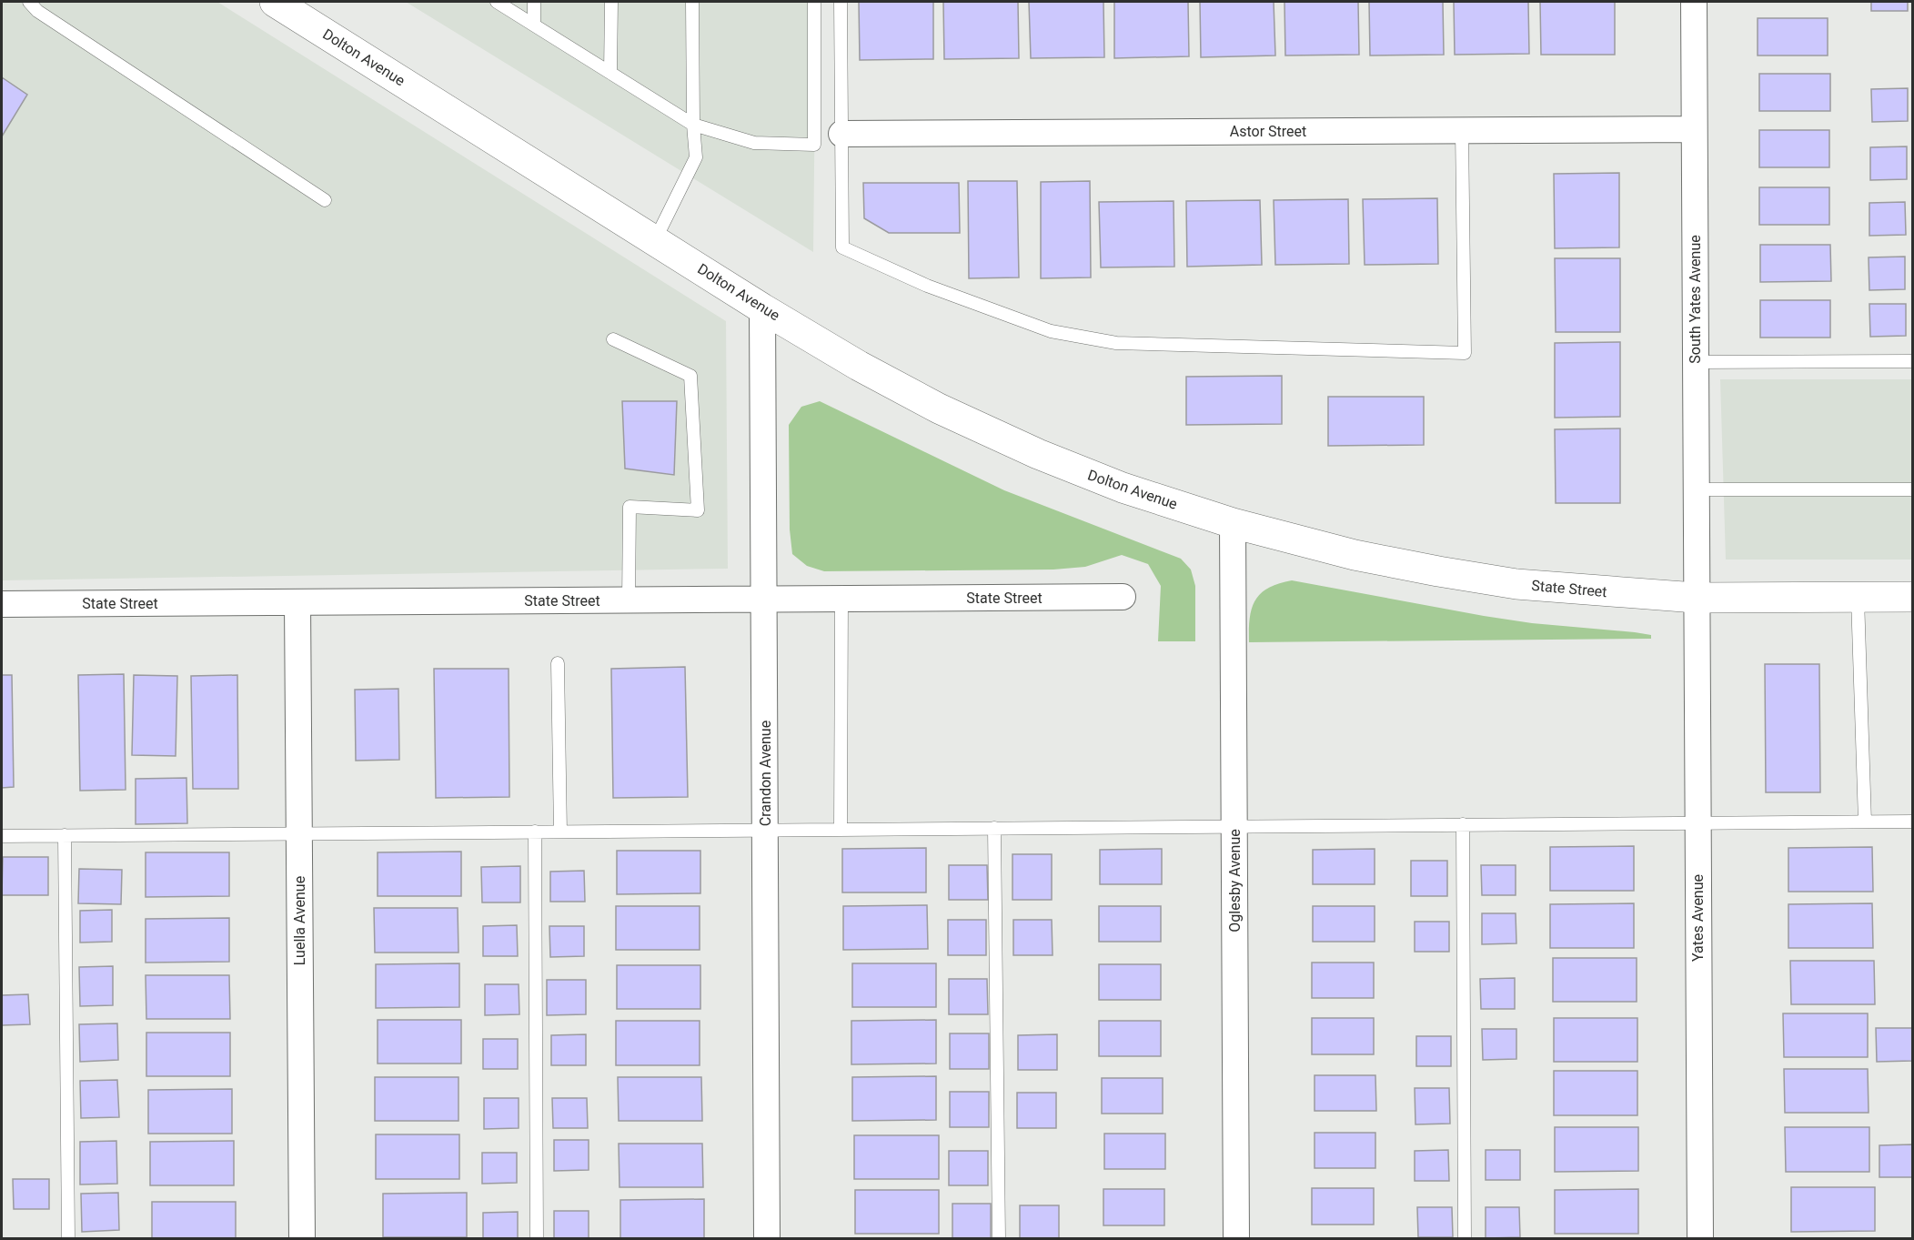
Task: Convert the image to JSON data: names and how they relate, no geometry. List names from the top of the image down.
{
  "streets": {
    "street": [
      "Dolton Avenue",
      "Astor Street",
      "South Yates Avenue",
      "State Street",
      "Crandon Avenue",
      "Oglesby Avenue",
      "Yates Avenue",
      "Luella Avenue"
    ]
  },
  "crossings": [
    ["Dolton Avenue", "State Street"],
    ["Dolton Avenue", "Crandon Avenue"],
    ["Dolton Avenue", "Oglesby Avenue"],
    ["Astor Street", "South Yates Avenue"],
    ["South Yates Avenue", "State Street"],
    ["South Yates Avenue", "Yates Avenue"],
    ["State Street", "Crandon Avenue"],
    ["State Street", "Oglesby Avenue"],
    ["State Street", "Yates Avenue"],
    ["State Street", "Luella Avenue"]
  ]
}
